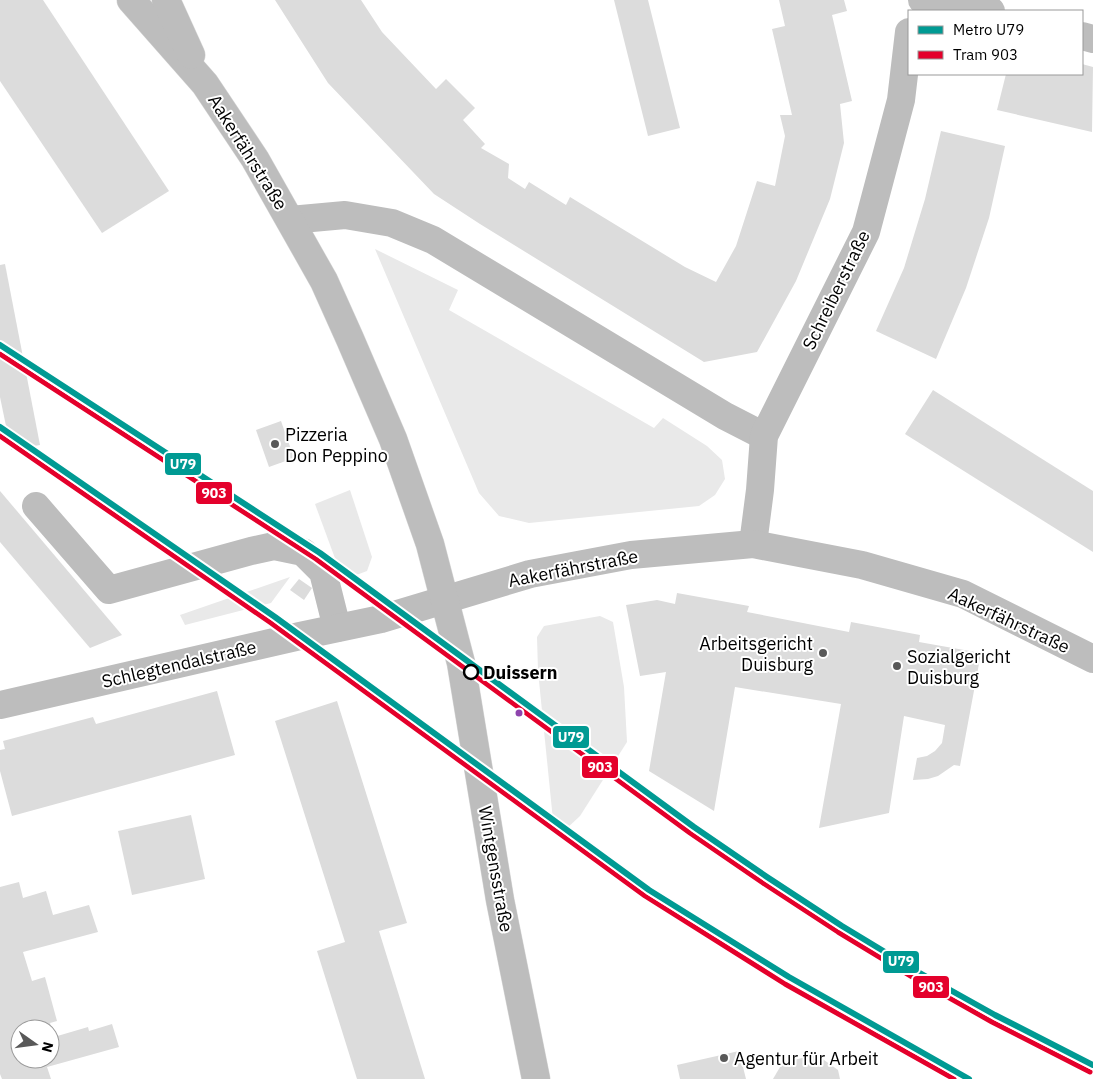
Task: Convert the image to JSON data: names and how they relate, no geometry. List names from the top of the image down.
{
  "streets": {
    "street": [
      "Aakerfährstraße",
      "Schreiberstraße",
      "Schlegtendalstraße",
      "Wintgensstraße"
    ]
  },
  "crossings": [
    ["Aakerfährstraße", "Schreiberstraße"],
    ["Aakerfährstraße", "Schlegtendalstraße"],
    ["Aakerfährstraße", "Wintgensstraße"],
    ["Schlegtendalstraße", "Wintgensstraße"]
  ],
  "places": [
    "Pizzeria Don Peppino",
    "Arbeitsgericht Duisburg",
    "Sozialgericht Duisburg",
    "Duissern",
    "Agentur für Arbeit"
  ],
  "lines": ["metro line U79", "tram line 903"],
  "legend": ["Metro U79", "Tram 903"],
  "north": "right"
}
